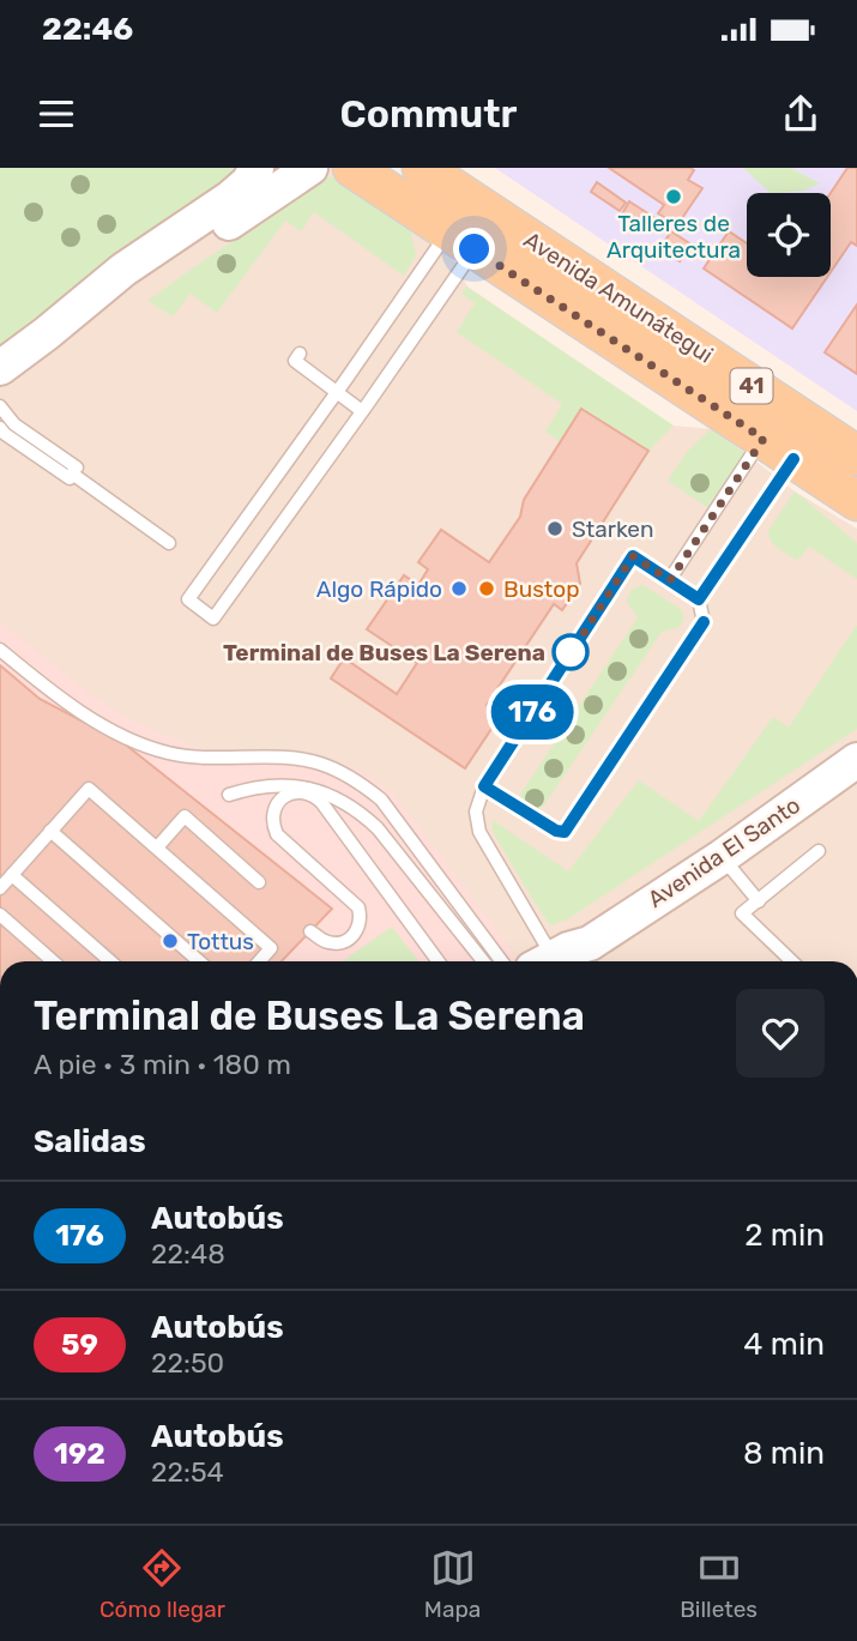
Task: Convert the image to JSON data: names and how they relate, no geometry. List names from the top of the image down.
{
  "streets": {
    "main road": ["Avenida Amunátegui", "41"],
    "street": ["Avenida El Santo"]
  },
  "places": [
    "Talleres de Arquitectura",
    "Starken",
    "Algo Rápido",
    "Bustop",
    "Terminal de Buses La Serena",
    "Tottus"
  ],
  "lines": ["bus line 176"],
  "page": {
    "status": "22:46",
    "header": "Commutr",
    "on_map": "176",
    "heading": [
      ["Terminal de Buses La Serena", "A pie · 3 min · 180 m"],
      "Salidas"
    ],
    "list": [
      {
        "mark": "176",
        "name": "Autobús",
        "note": "22:48",
        "value": "2 min"
      },
      {
        "mark": "59",
        "name": "Autobús",
        "note": "22:50",
        "value": "4 min"
      },
      {
        "mark": "192",
        "name": "Autobús",
        "note": "22:54",
        "value": "8 min"
      }
    ],
    "tabs": ["Cómo llegar", "Mapa", "Billetes"]
  }
}
